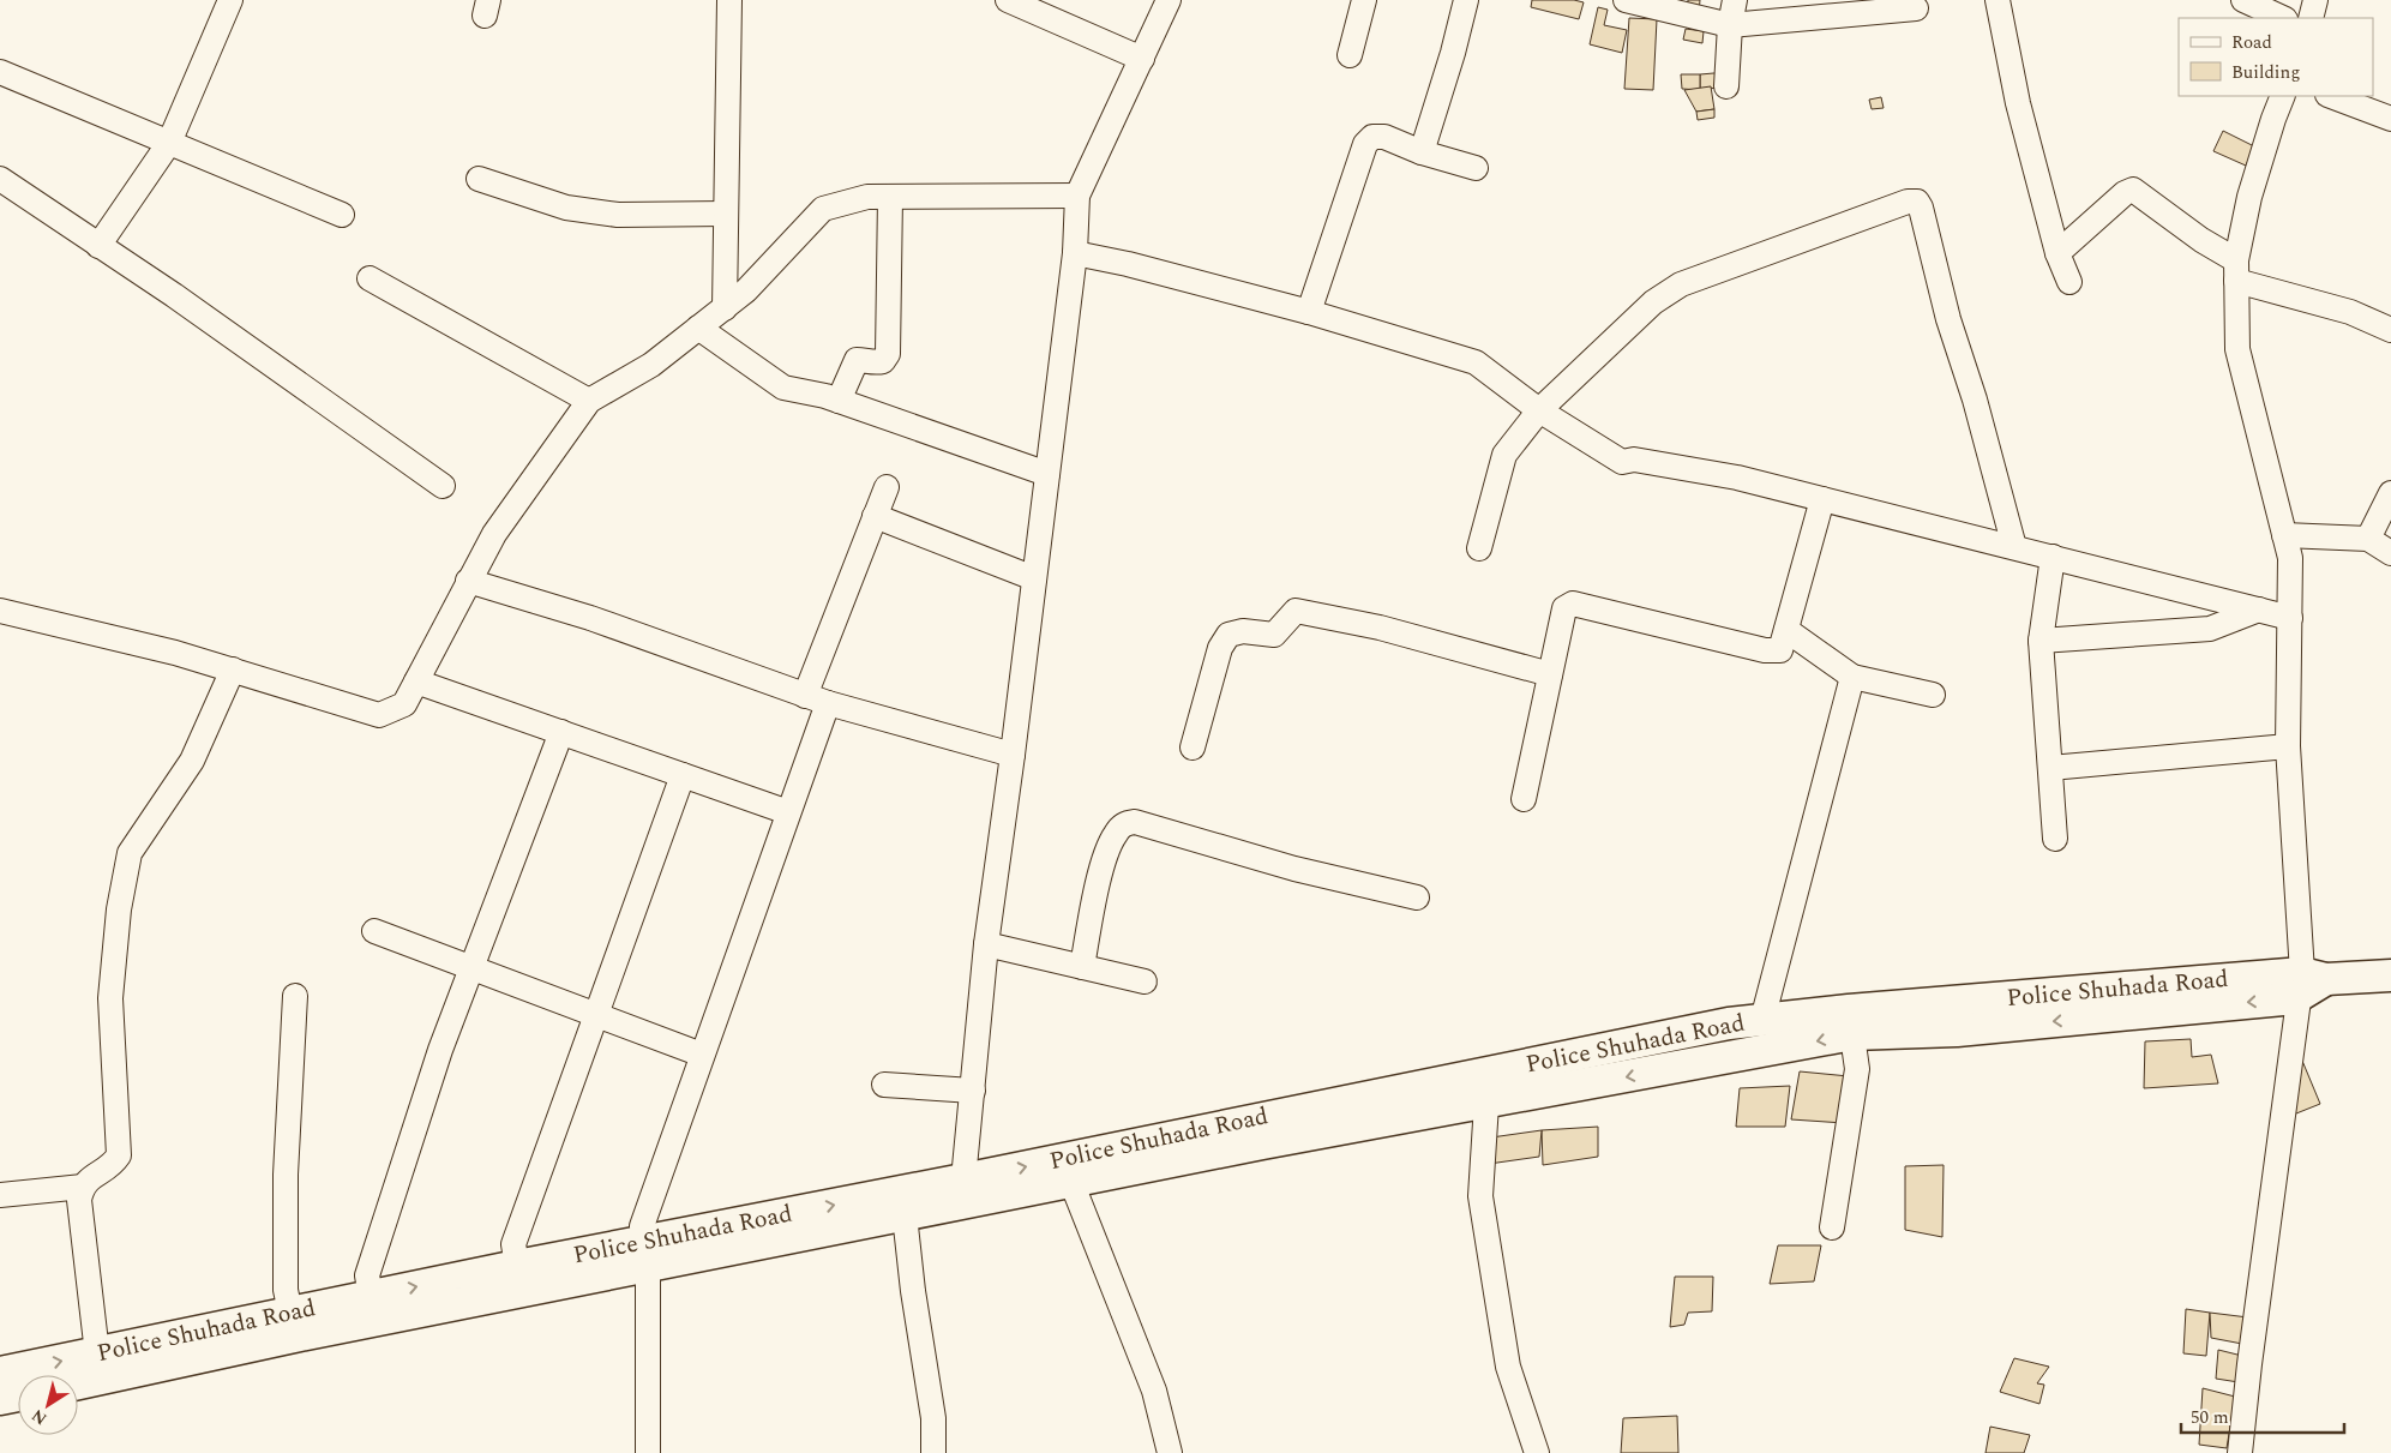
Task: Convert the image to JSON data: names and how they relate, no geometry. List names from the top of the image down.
{
  "streets": {
    "main road": ["Police Shuhada Road"]
  },
  "legend": ["Road", "Building"],
  "scale_bar": "50 m",
  "north": "bottom left"
}
